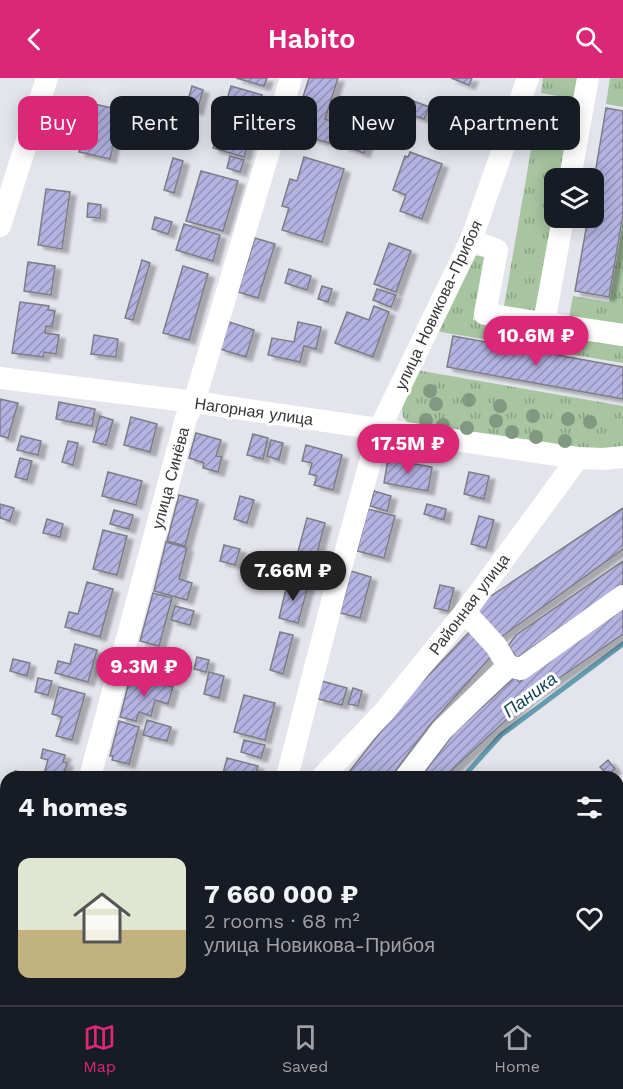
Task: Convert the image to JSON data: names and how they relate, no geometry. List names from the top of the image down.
{
  "streets": {
    "street": [
      "улица Новикова-Прибоя",
      "Нагорная улица",
      "улица Синёва",
      "Районная улица"
    ]
  },
  "crossings": [
    ["улица Новикова-Прибоя", "Нагорная улица"],
    ["Нагорная улица", "улица Синёва"],
    ["Нагорная улица", "Районная улица"]
  ],
  "water": ["Паника"],
  "page": {
    "header": "Habito",
    "chip": [
      "Buy",
      "Rent",
      "Filters",
      "New",
      "Apartment"
    ],
    "price": [
      "10.6M ₽",
      "17.5M ₽",
      "7.66M ₽",
      "9.3M ₽"
    ],
    "heading": "4 homes",
    "list": [
      {
        "name": "7 660 000 ₽",
        "note": "2 rooms · 68 m² · улица Новикова-Прибоя"
      }
    ],
    "tabs": ["Map", "Saved", "Home"]
  }
}
